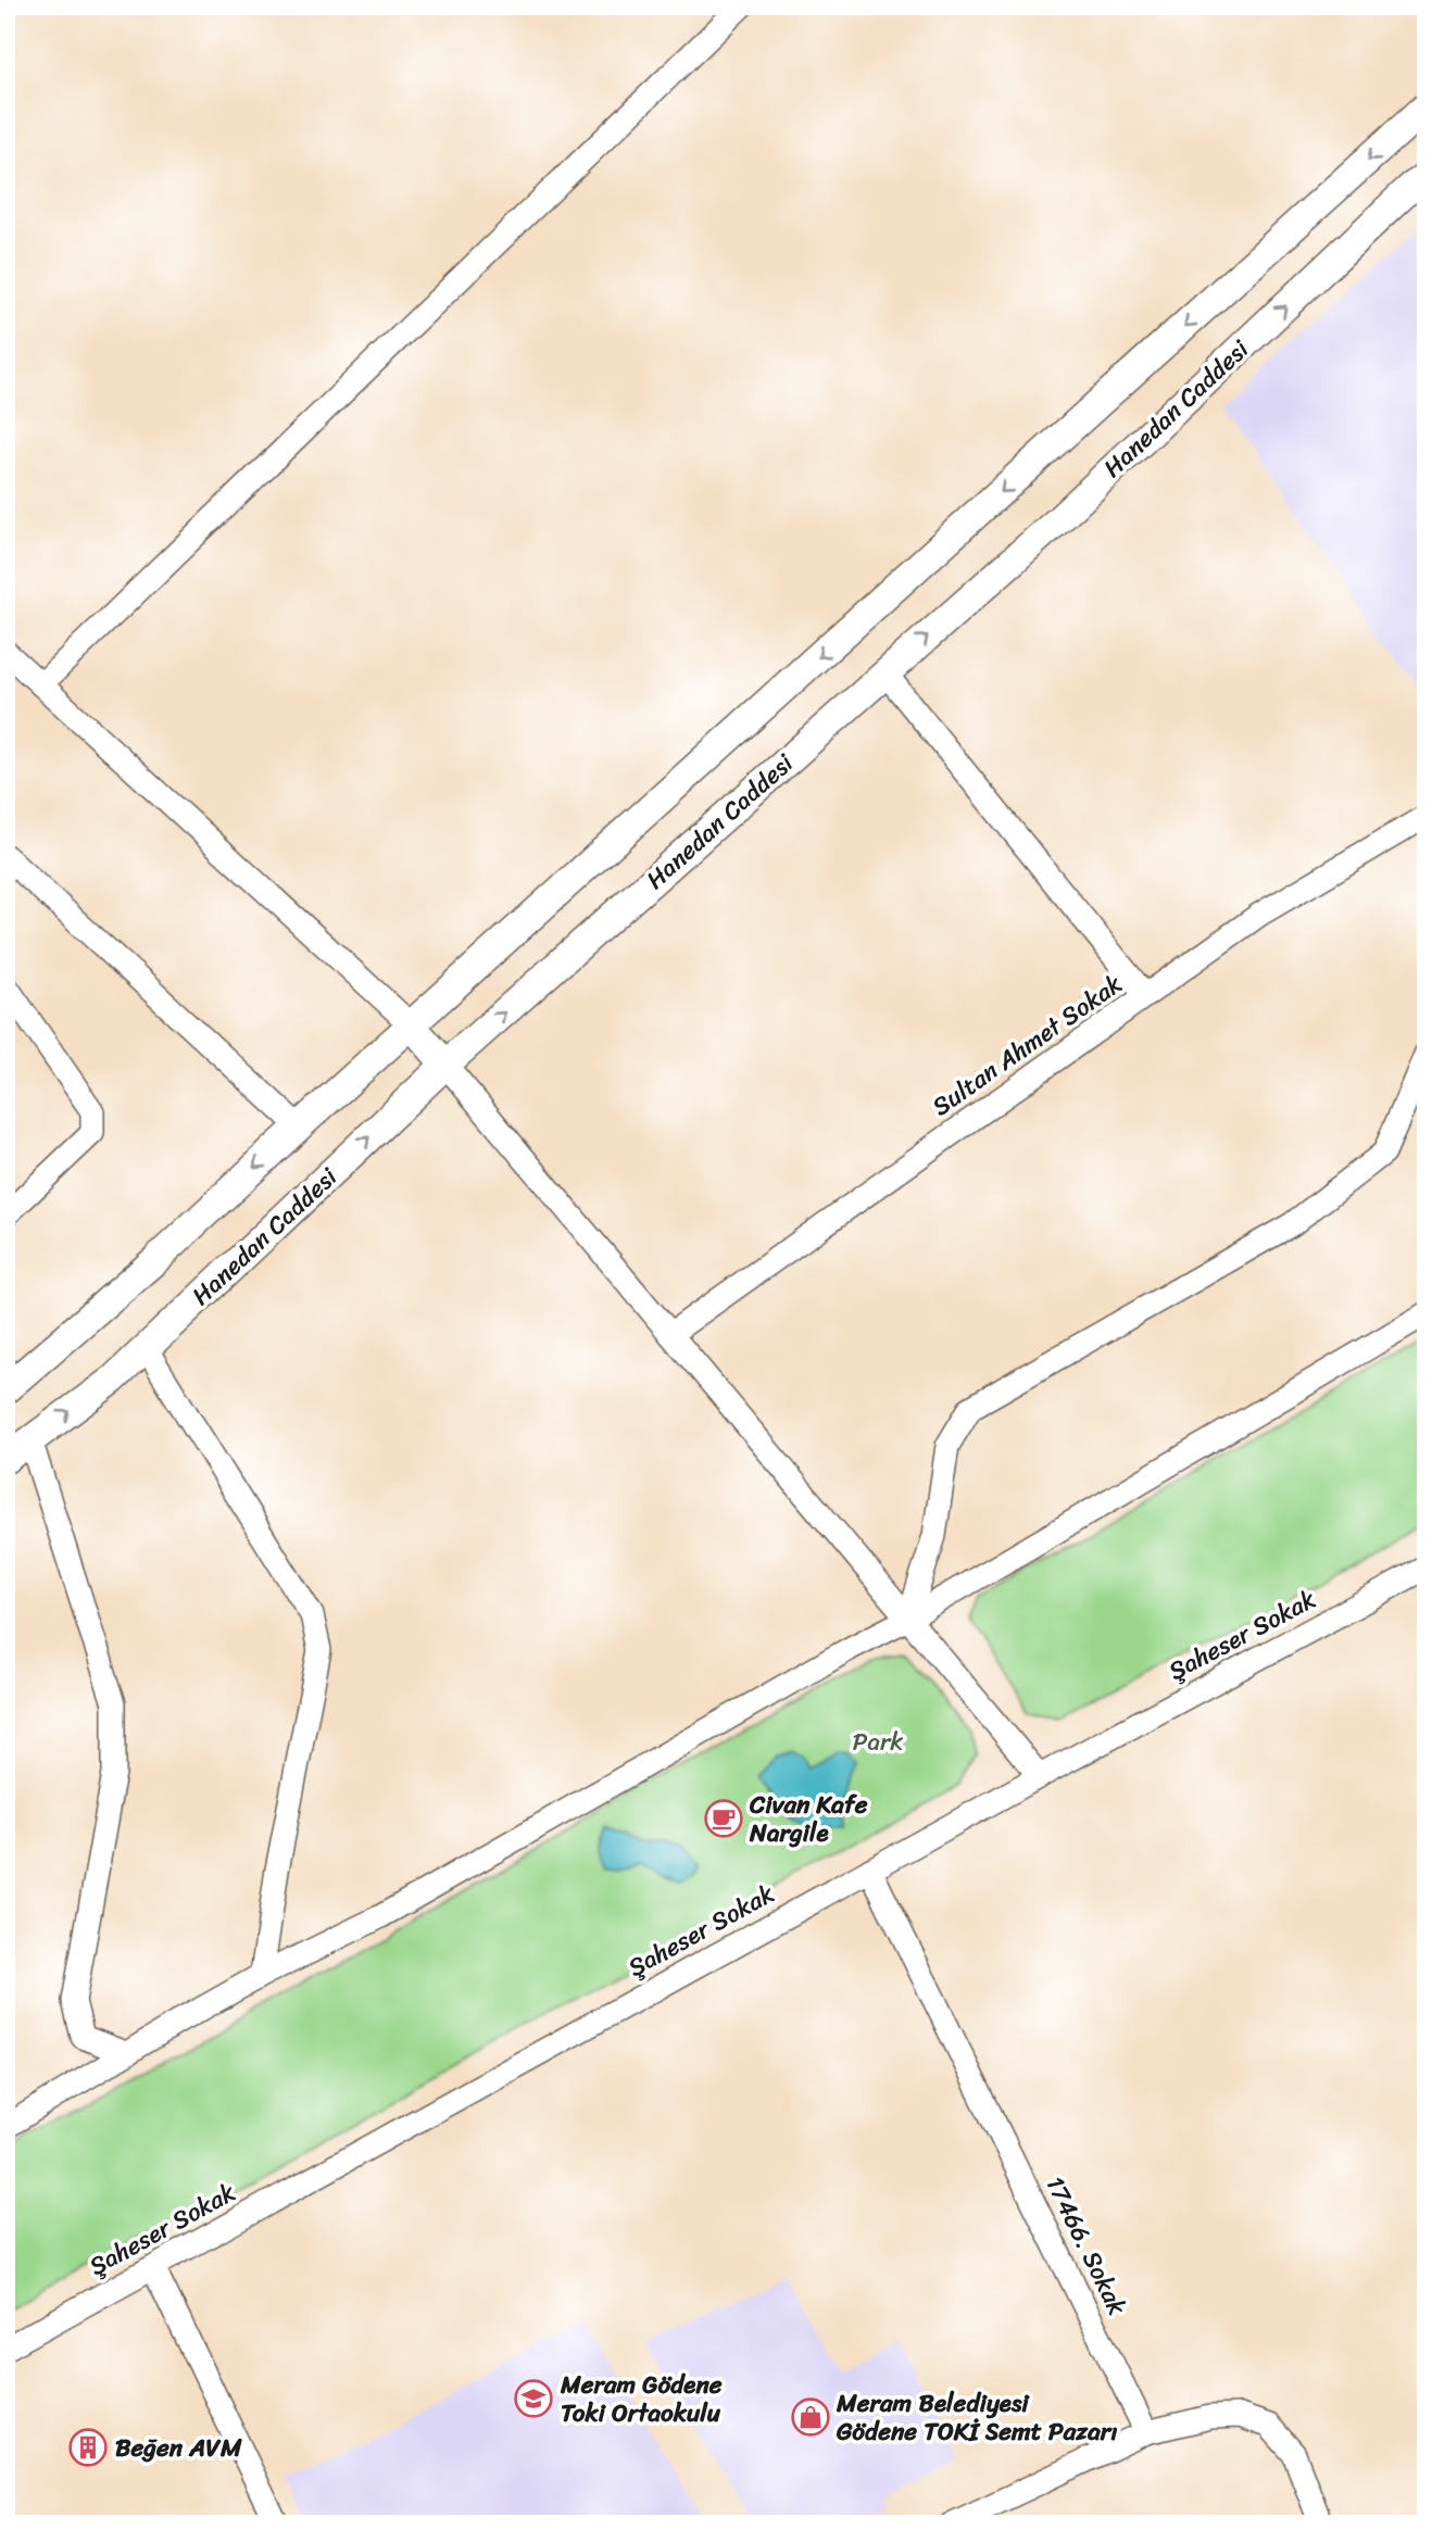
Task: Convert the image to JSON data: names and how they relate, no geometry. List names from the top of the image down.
{
  "streets": {
    "street": [
      "Hanedan Caddesi",
      "Sultan Ahmet Sokak",
      "Şaheser Sokak",
      "17466. Sokak"
    ]
  },
  "crossings": [
    ["Şaheser Sokak", "17466. Sokak"]
  ],
  "parks": ["Park"],
  "places": {
    "cafe": ["Civan Kafe Nargile"],
    "school or university": ["Meram Gödene Toki Ortaokulu"],
    "shop": ["Meram Belediyesi Gödene TOKİ Semt Pazarı"],
    "building": ["Beğen AVM"]
  }
}
